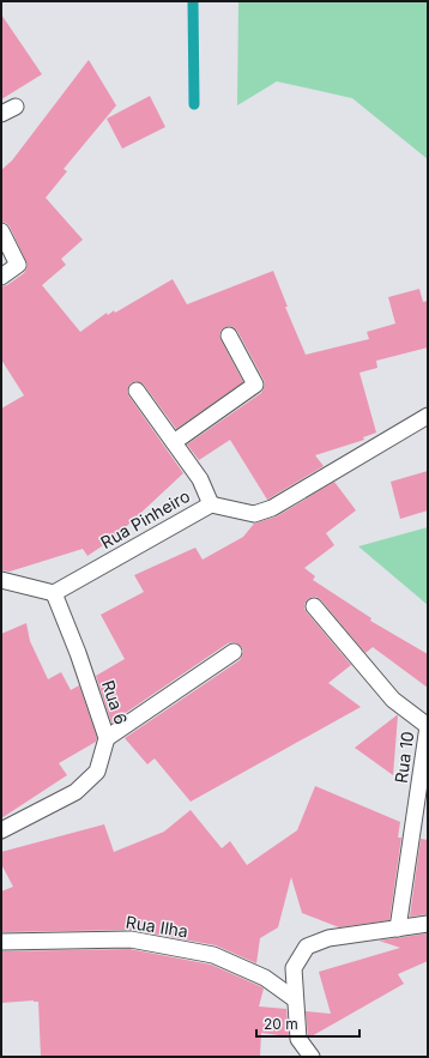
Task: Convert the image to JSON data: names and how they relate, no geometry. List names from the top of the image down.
{
  "streets": {
    "lane": [
      "Rua Pinheiro",
      "Rua 6",
      "Rua 10",
      "Rua Ilha"
    ]
  },
  "crossings": [
    ["Rua Pinheiro", "Rua 6"]
  ],
  "scale_bar": "20 m"
}
